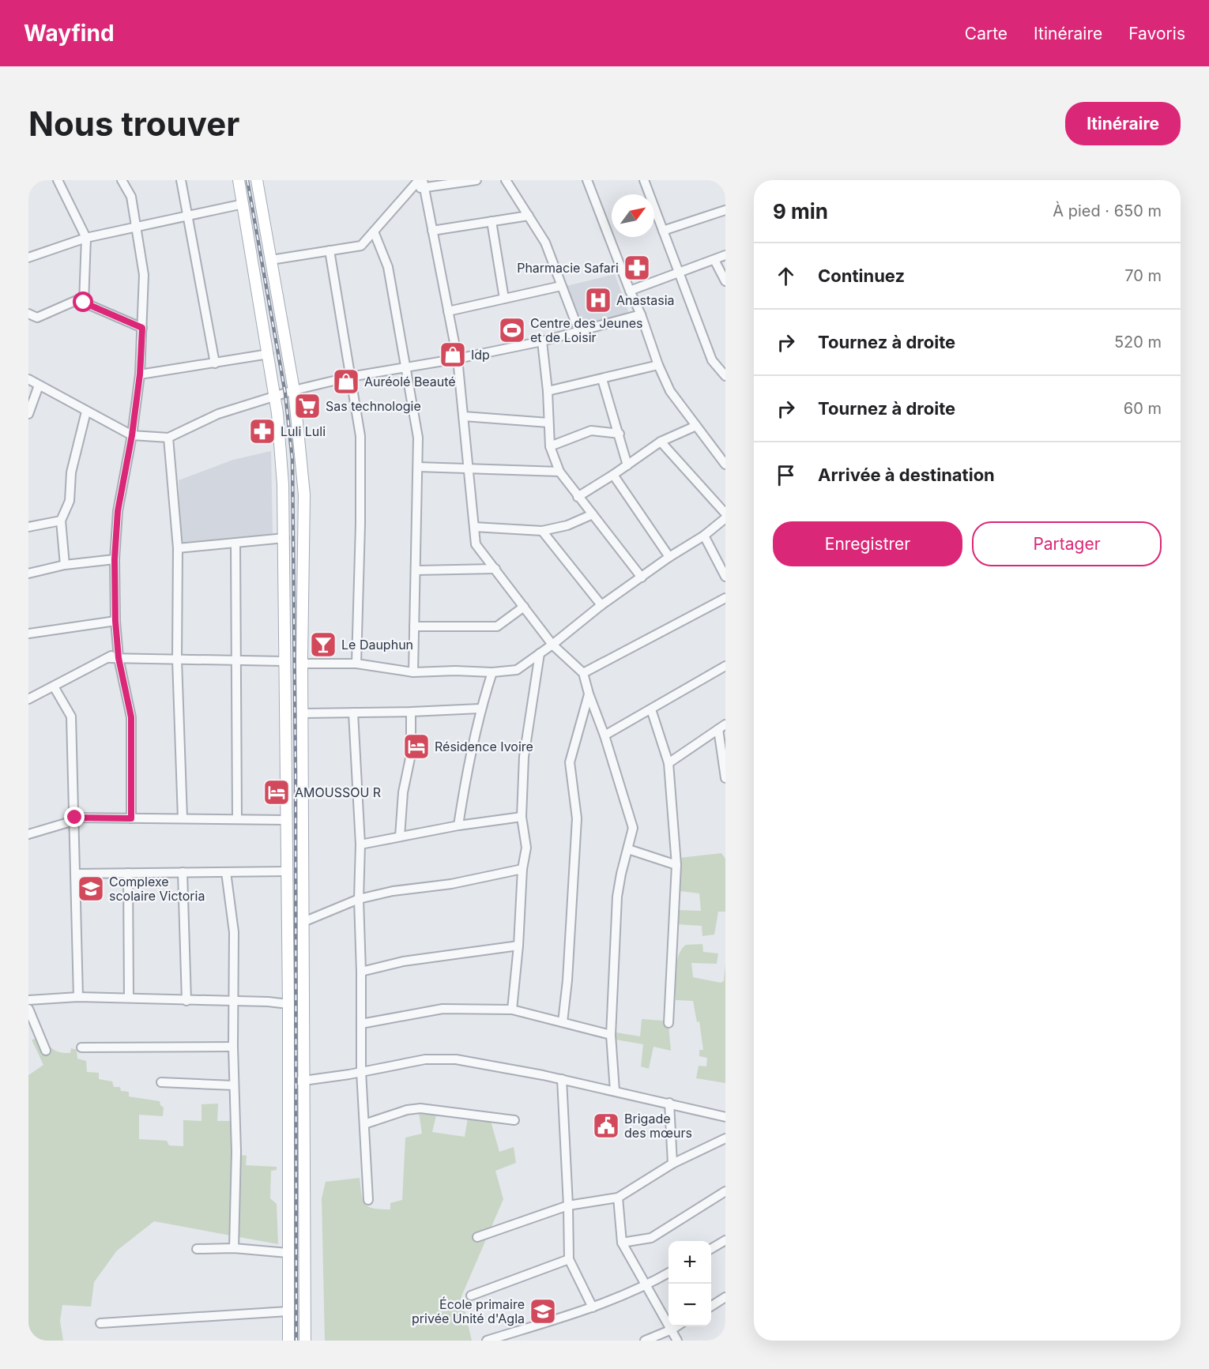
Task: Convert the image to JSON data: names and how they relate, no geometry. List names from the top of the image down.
{
  "places": {
    "pharmacy": ["Pharmacie Safari", "Luli Luli"],
    "hospital": ["Anastasia"],
    "sports": ["Centre des Jeunes et de Loisir"],
    "shop": ["Idp", "Auréolé Beauté"],
    "supermarket": ["Sas technologie"],
    "bar": ["Le Dauphun"],
    "hotel": ["Résidence Ivoire", "AMOUSSOU R"],
    "school or university": ["Complexe scolaire Victoria", "École primaire privée Unité d'Agla"],
    "public building": ["Brigade des mœurs"]
  },
  "north": "top right",
  "page": {
    "header": "Wayfind",
    "nav": ["Carte", "Itinéraire", "Favoris"],
    "buttons": [
      "Itinéraire",
      ["Enregistrer", "Partager"]
    ],
    "title": "Nous trouver",
    "heading": ["9 min", "À pied · 650 m"],
    "list": [
      ["Continuez", "70 m"],
      ["Tournez à droite", "520 m"],
      ["Tournez à droite", "60 m"],
      "Arrivée à destination"
    ],
    "map_buttons": ["+", "−"]
  }
}
